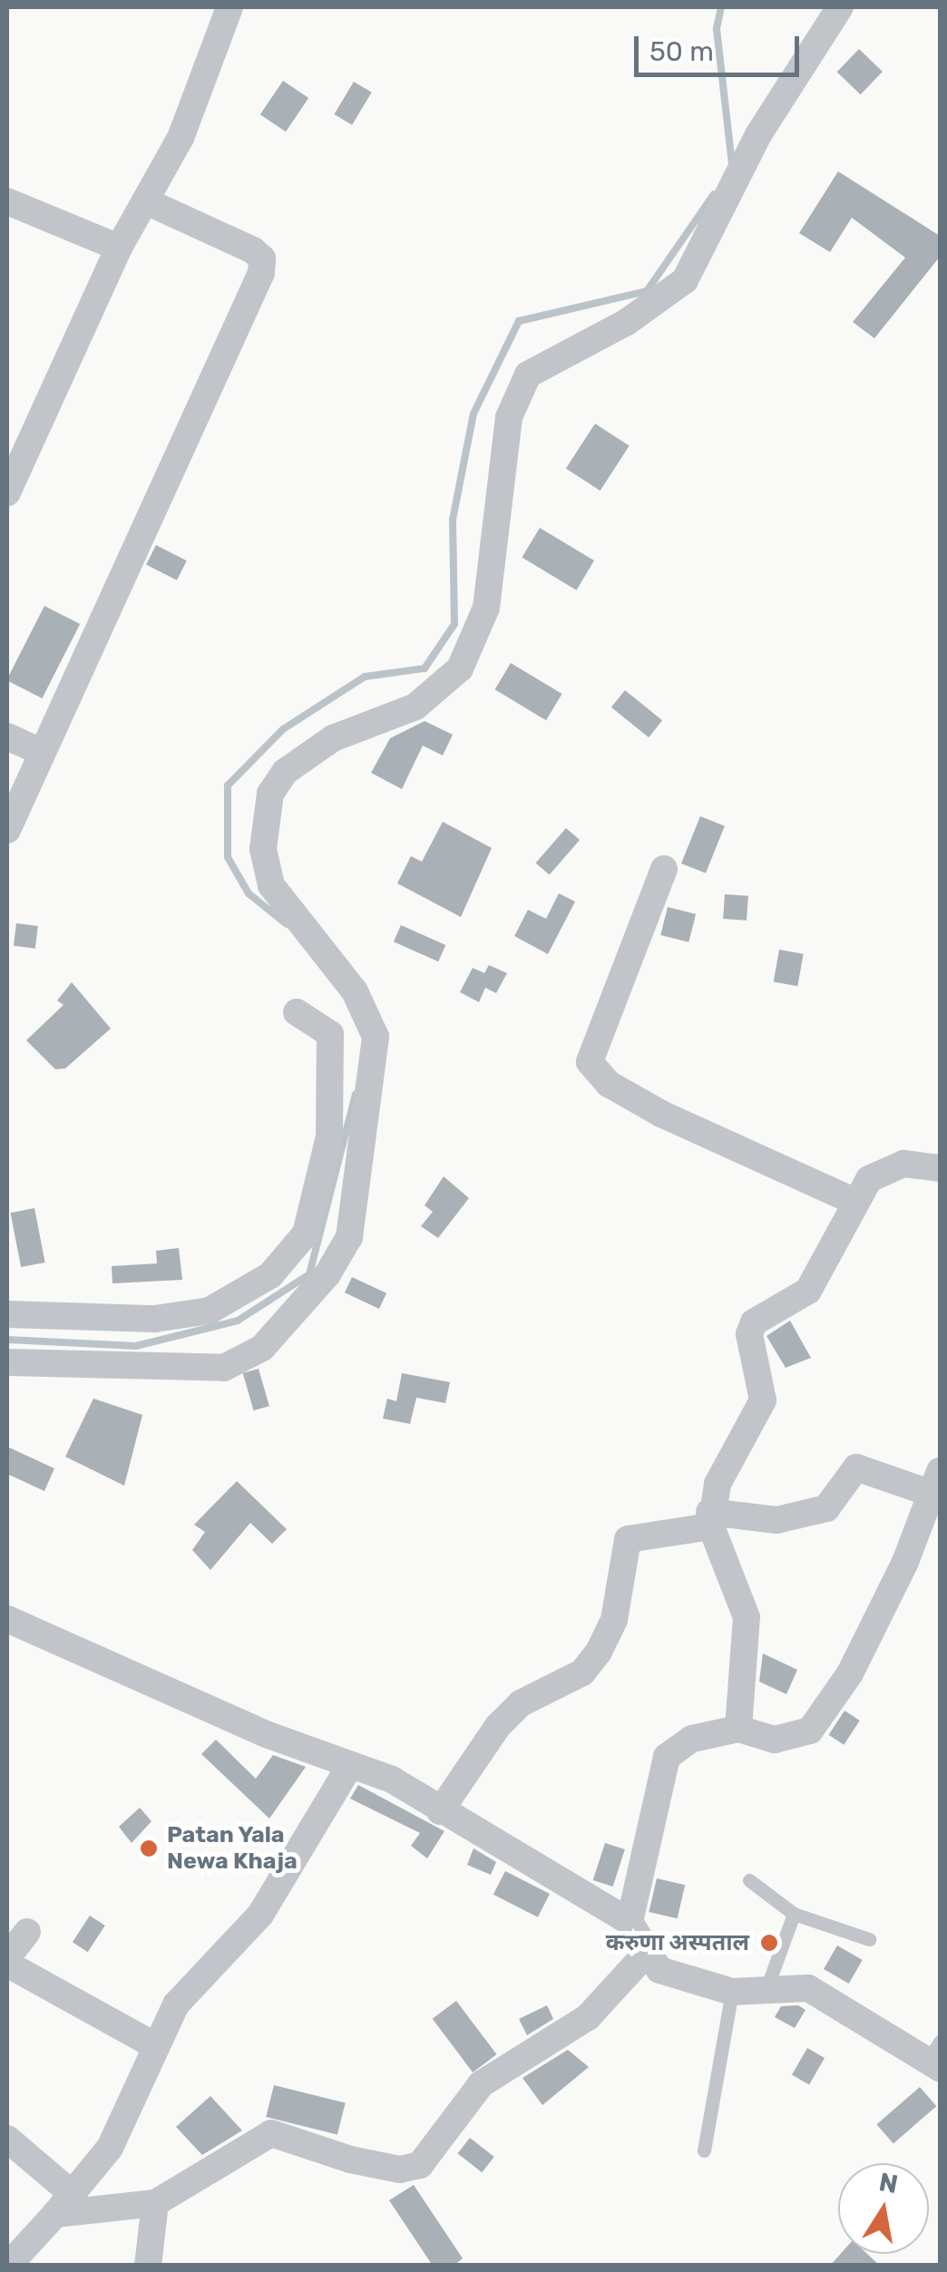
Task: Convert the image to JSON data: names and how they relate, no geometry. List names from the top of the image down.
{
  "places": ["Patan Yala Newa Khaja", "करुणा अस्पताल"],
  "scale_bar": "50 m",
  "north": "top"
}
